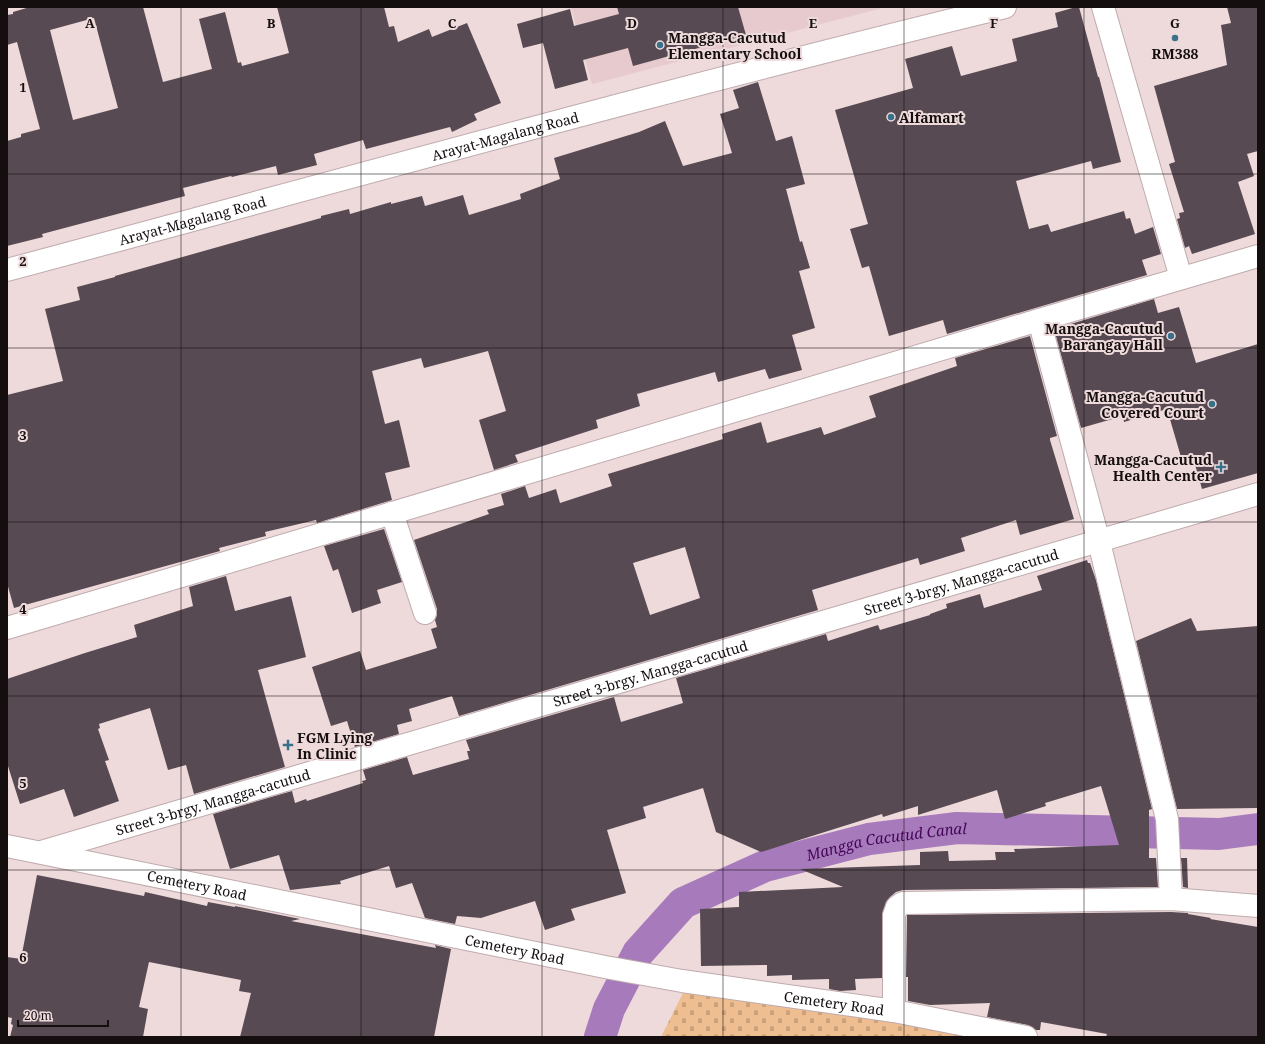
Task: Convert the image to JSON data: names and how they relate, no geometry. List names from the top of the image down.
{
  "streets": {
    "street": ["Arayat-Magalang Road", "Street 3-brgy. Mangga-cacutud", "Cemetery Road"]
  },
  "crossings": [
    ["Street 3-brgy. Mangga-cacutud", "Cemetery Road"]
  ],
  "water": ["Mangga Cacutud Canal"],
  "places": {
    "other": [
      "RM388",
      "Mangga-Cacutud Elementary School",
      "Alfamart",
      "Mangga-Cacutud Barangay Hall",
      "Mangga-Cacutud Covered Court"
    ],
    "health": ["Mangga-Cacutud Health Center", "FGM Lying In Clinic"]
  },
  "scale_bar": "20 m",
  "grid": {
    "columns": [
      "A",
      "B",
      "C",
      "D",
      "E",
      "F",
      "G"
    ],
    "rows": [
      "1",
      "2",
      "3",
      "4",
      "5",
      "6"
    ]
  }
}
